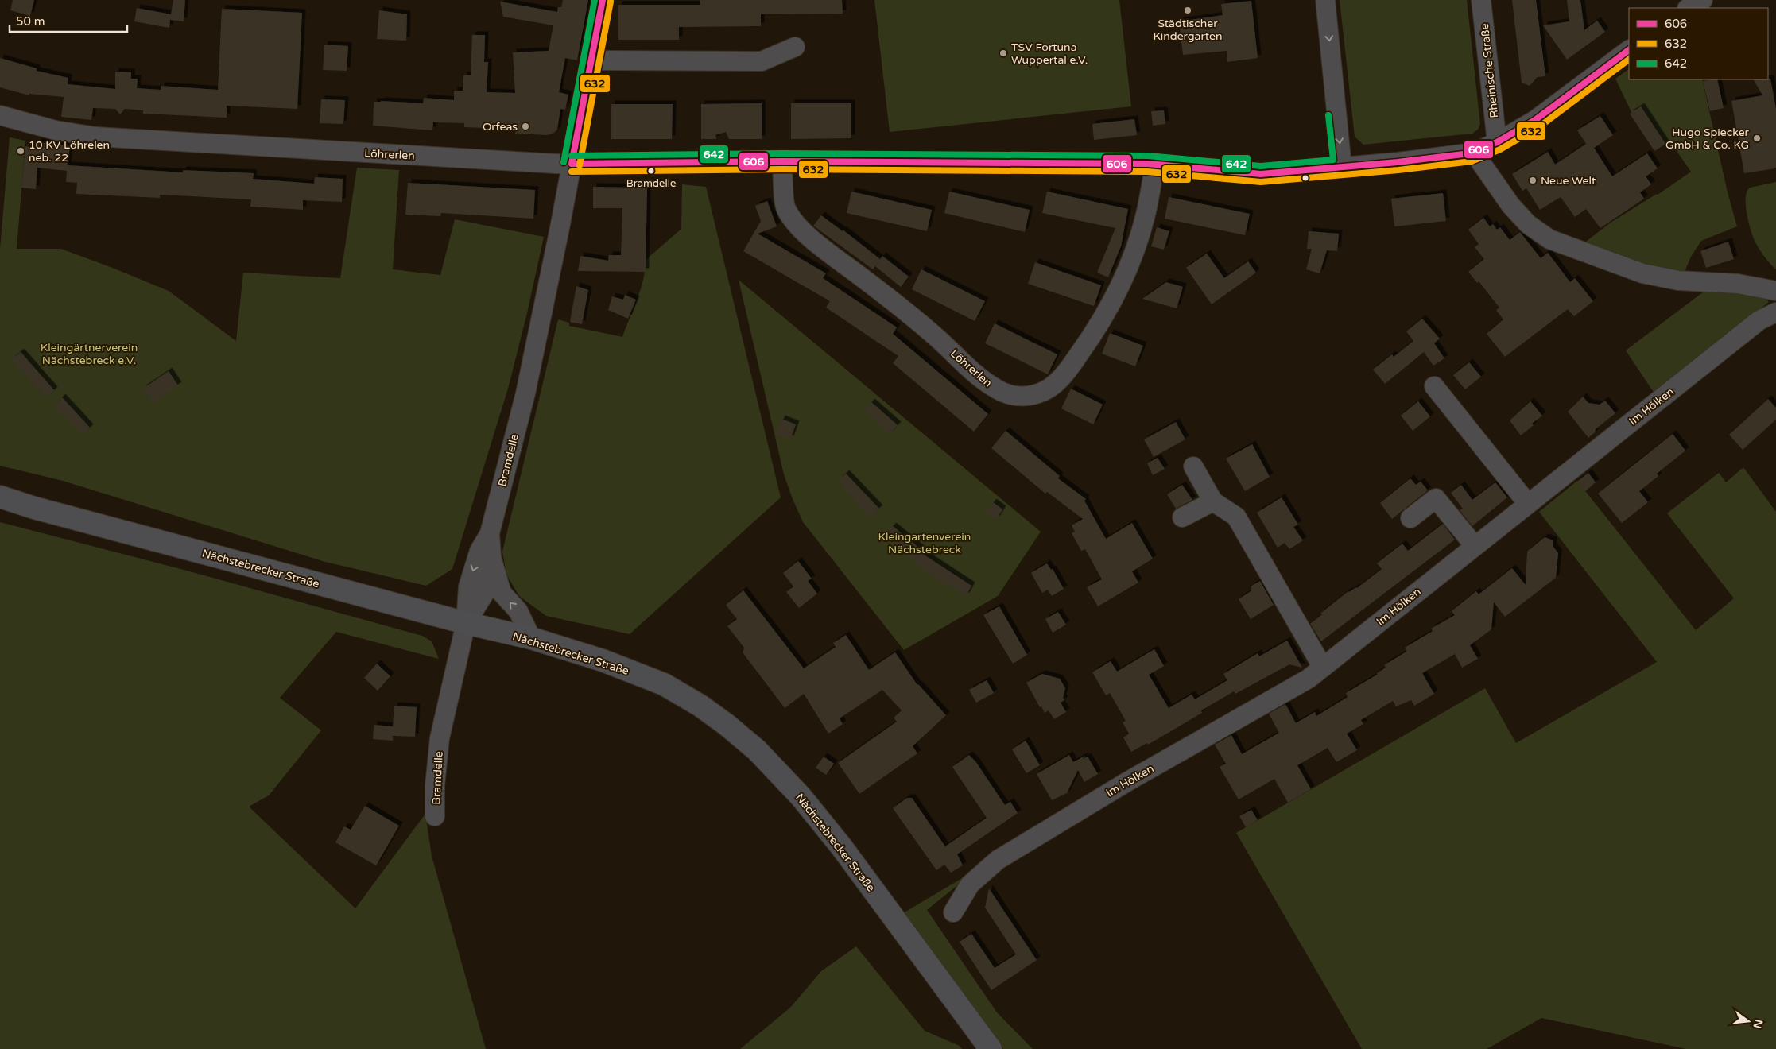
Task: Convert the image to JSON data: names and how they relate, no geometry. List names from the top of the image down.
{
  "streets": {
    "main road": ["Nächstebrecker Straße"],
    "street": [
      "Rheinische Straße",
      "Löhrerlen",
      "Im Hölken",
      "Bramdelle"
    ]
  },
  "crossings": [
    ["Rheinische Straße", "Löhrerlen"],
    ["Löhrerlen", "Bramdelle"],
    ["Bramdelle", "Nächstebrecker Straße"]
  ],
  "parks": ["Kleingärtnerverein Nächstebreck e.V.", "Kleingartenverein Nächstebreck"],
  "places": [
    "Städtischer Kindergarten",
    "TSV Fortuna Wuppertal e.V.",
    "Orfeas",
    "Hugo Spiecker GmbH & Co. KG",
    "10 KV Löhrelen neb. 22",
    "Bramdelle",
    "Neue Welt"
  ],
  "lines": ["transit line 606", "transit line 642", "transit line 632"],
  "legend": ["606", "632", "642"],
  "scale_bar": "50 m",
  "north": "right"
}
